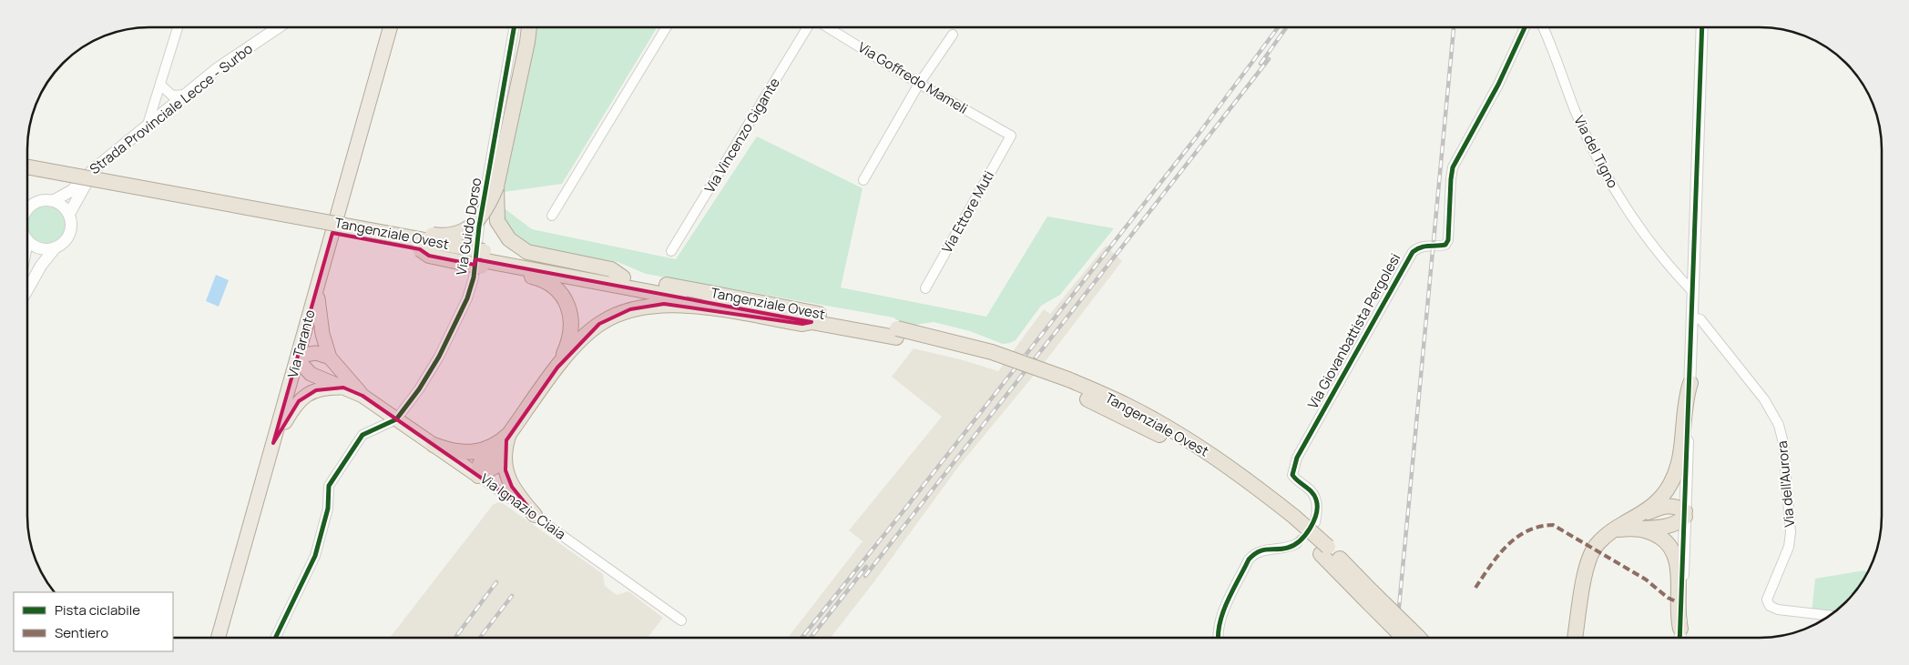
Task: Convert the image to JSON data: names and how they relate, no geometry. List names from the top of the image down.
{
  "streets": {
    "highway": ["Tangenziale Ovest"],
    "main road": ["Via Taranto", "Via Ignazio Ciaia"],
    "street": [
      "Via Goffredo Mameli",
      "Strada Provinciale Lecce - Surbo",
      "Via Vincenzo Gigante",
      "Via del Tigno",
      "Via Ettore Muti",
      "Via Guido Dorso",
      "Via Giovanbattista Pergolesi",
      "Via dell'Aurora"
    ]
  },
  "crossings": [
    ["Via Goffredo Mameli", "Via Ettore Muti"],
    ["Via Guido Dorso", "Via Ignazio Ciaia"],
    ["Via Taranto", "Via Ignazio Ciaia"]
  ],
  "legend": ["Pista ciclabile", "Sentiero"]
}
